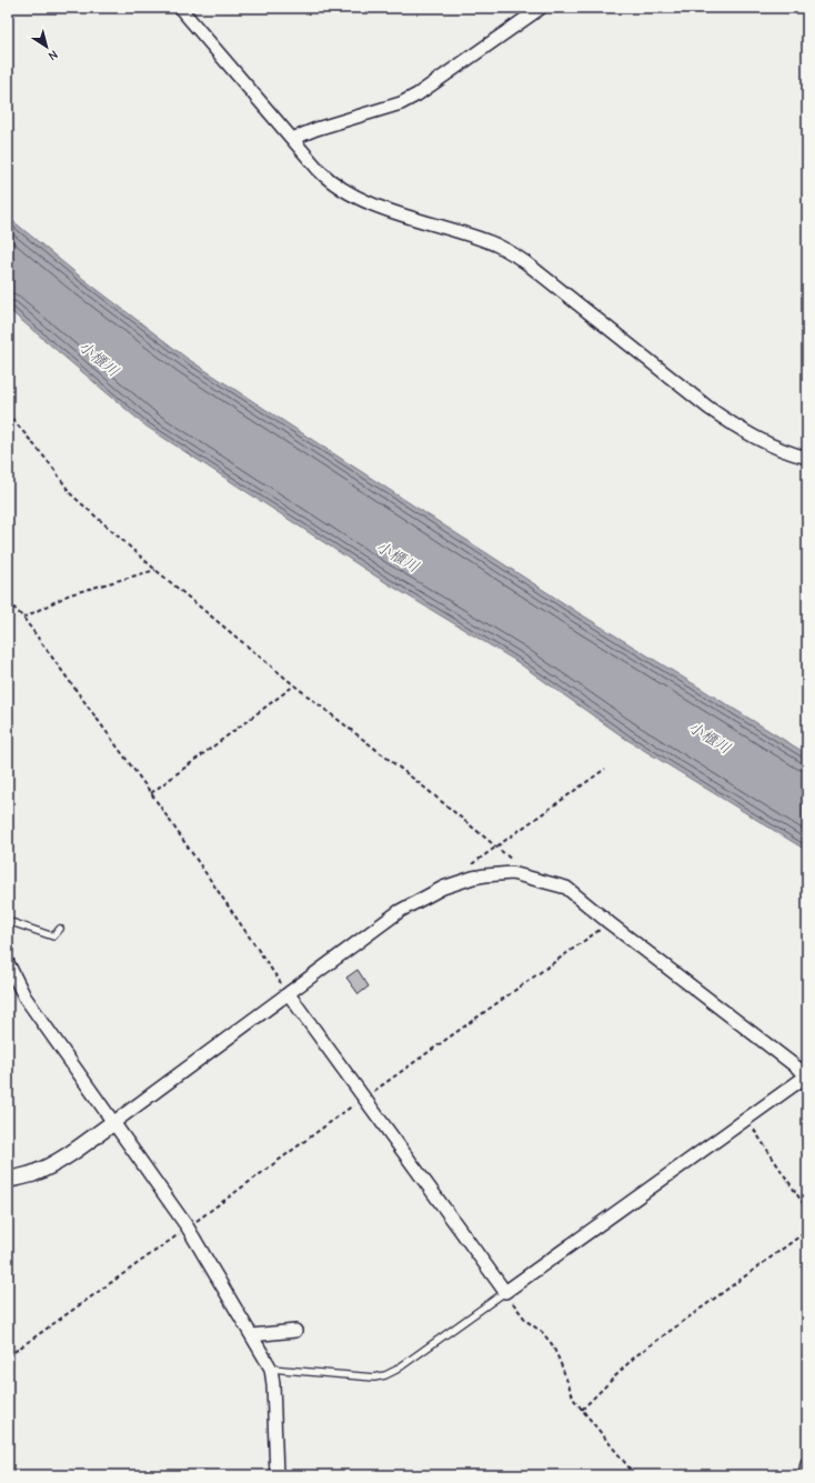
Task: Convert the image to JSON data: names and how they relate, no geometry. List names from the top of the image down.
{
  "water": ["小櫃川"],
  "north": "bottom right"
}
